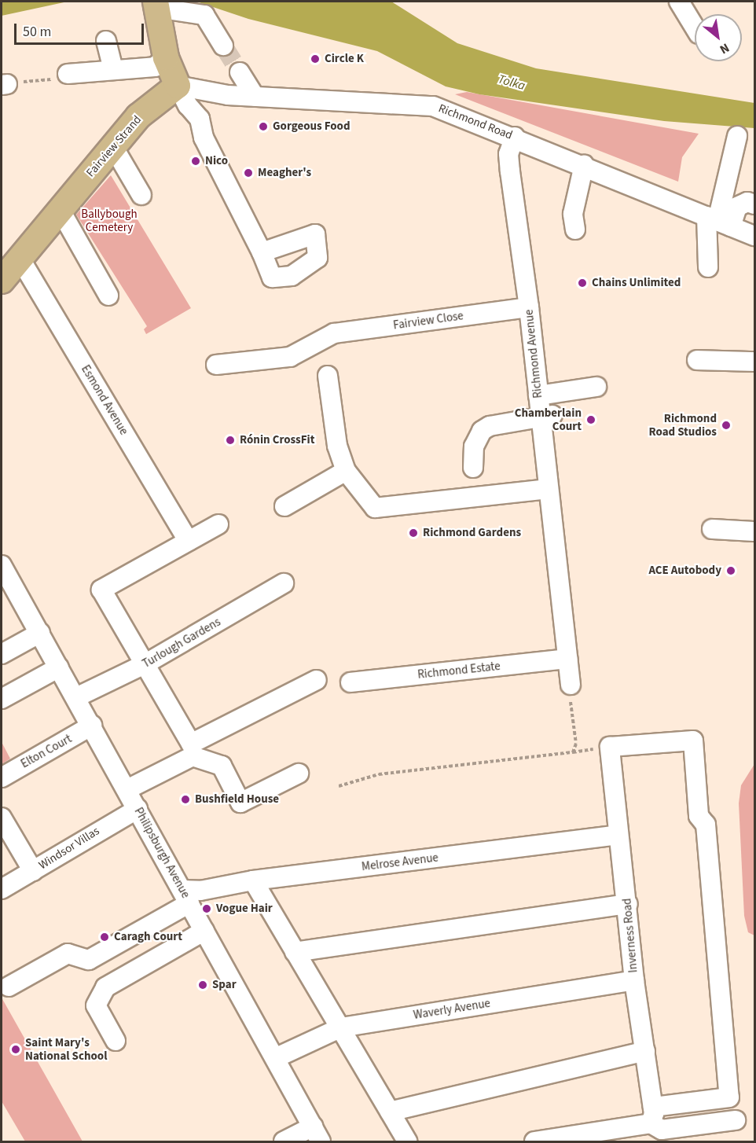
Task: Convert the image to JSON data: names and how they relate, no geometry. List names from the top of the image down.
{
  "streets": {
    "main road": ["Fairview Strand"],
    "street": [
      "Richmond Road",
      "Fairview Close",
      "Richmond Avenue",
      "Esmond Avenue",
      "Turlough Gardens",
      "Richmond Estate",
      "Elton Court",
      "Windsor Villas",
      "Philipsburgh Avenue",
      "Melrose Avenue",
      "Inverness Road",
      "Waverly Avenue"
    ]
  },
  "crossings": [
    ["Richmond Road", "Fairview Strand"],
    ["Richmond Road", "Richmond Avenue"],
    ["Fairview Strand", "Esmond Avenue"],
    ["Fairview Close", "Richmond Avenue"],
    ["Richmond Avenue", "Richmond Estate"],
    ["Turlough Gardens", "Philipsburgh Avenue"],
    ["Elton Court", "Philipsburgh Avenue"],
    ["Windsor Villas", "Philipsburgh Avenue"],
    ["Philipsburgh Avenue", "Melrose Avenue"],
    ["Philipsburgh Avenue", "Waverly Avenue"],
    ["Melrose Avenue", "Inverness Road"],
    ["Inverness Road", "Waverly Avenue"]
  ],
  "water": ["Tolka"],
  "parks": ["Ballybough Cemetery"],
  "places": [
    "Circle K",
    "Gorgeous Food",
    "Nico",
    "Meagher's",
    "Chains Unlimited",
    "Chamberlain Court",
    "Richmond Road Studios",
    "Rónin CrossFit",
    "Richmond Gardens",
    "ACE Autobody",
    "Bushfield House",
    "Vogue Hair",
    "Caragh Court",
    "Spar",
    "Saint Mary's National School"
  ],
  "scale_bar": "50 m",
  "north": "bottom right"
}
